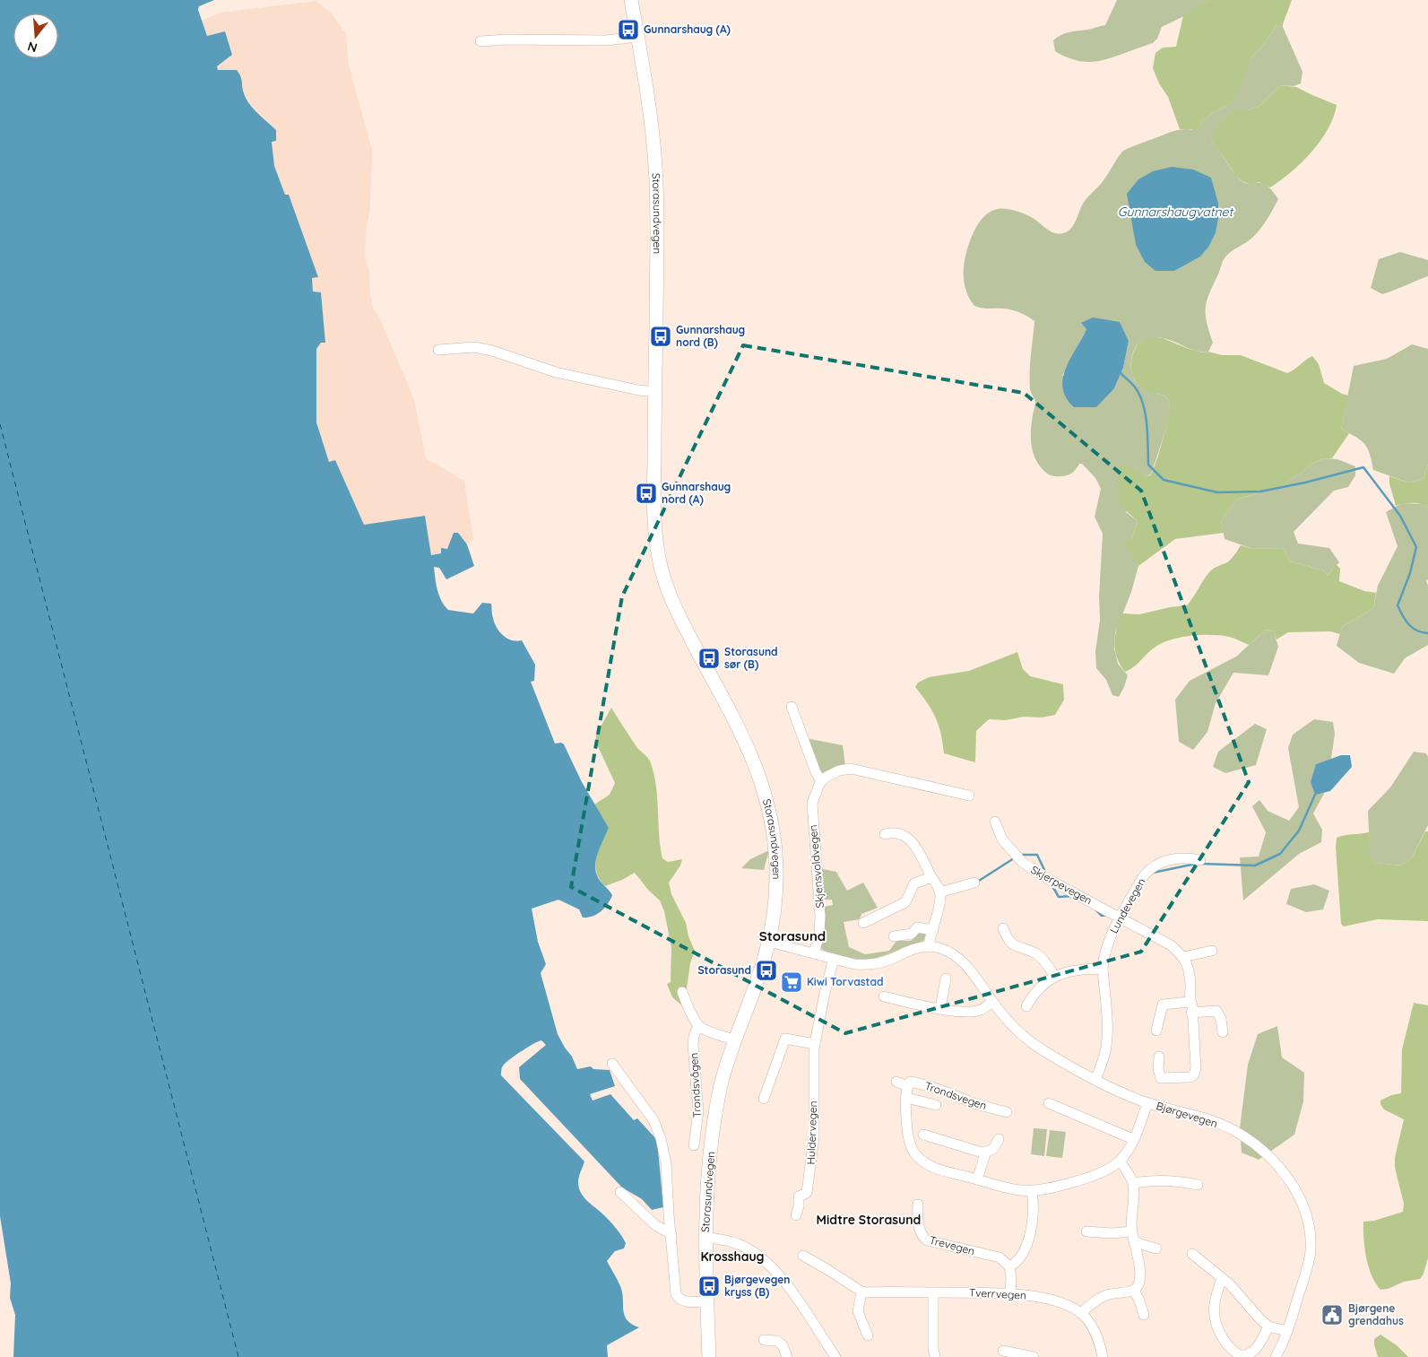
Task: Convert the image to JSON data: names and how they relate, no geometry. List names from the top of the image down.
{
  "streets": {
    "main road": ["Storasundvegen"],
    "street": [
      "Skjensvoldvegen",
      "Skjerpevegen",
      "Lundevegen",
      "Trondsvågen",
      "Trondsvegen",
      "Bjørgevegen",
      "Huldervegen",
      "Trevegen",
      "Tverrvegen"
    ]
  },
  "crossings": [
    ["Storasundvegen", "Bjørgevegen"],
    ["Skjensvoldvegen", "Bjørgevegen"],
    ["Skjerpevegen", "Lundevegen"],
    ["Lundevegen", "Bjørgevegen"],
    ["Trondsvegen", "Bjørgevegen"],
    ["Bjørgevegen", "Huldervegen"]
  ],
  "districts": ["Storasund", "Midtre Storasund", "Krosshaug"],
  "water": ["Gunnarshaugvatnet"],
  "places": {
    "bus stop": [
      "Gunnarshaug (A)",
      "Gunnarshaug nord (B)",
      "Gunnarshaug nord (A)",
      "Storasund sør (B)",
      "Storasund",
      "Bjørgevegen kryss (B)"
    ],
    "supermarket": ["Kiwi Torvastad"],
    "public building": ["Bjørgene grendahus"]
  },
  "north": "bottom"
}
